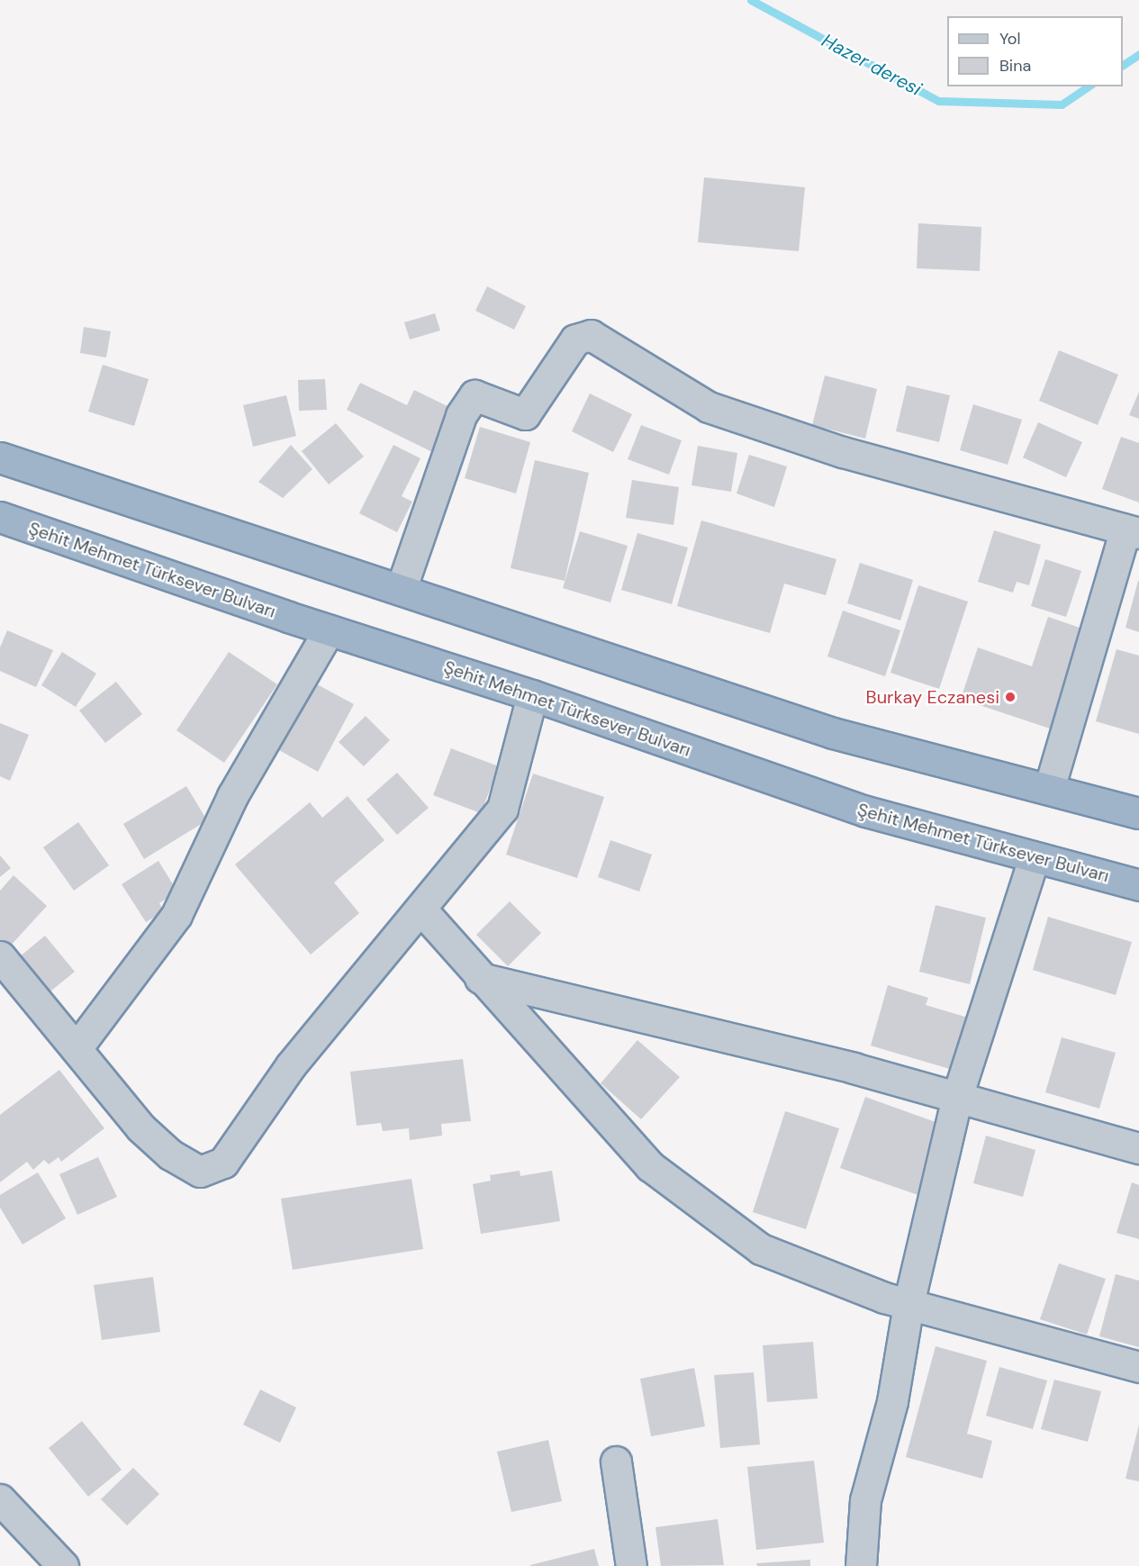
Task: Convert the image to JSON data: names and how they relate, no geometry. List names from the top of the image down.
{
  "streets": {
    "highway": ["Şehit Mehmet Türksever Bulvarı"]
  },
  "water": ["Hazer deresi"],
  "places": ["Burkay Eczanesi"],
  "legend": ["Yol", "Bina"]
}
